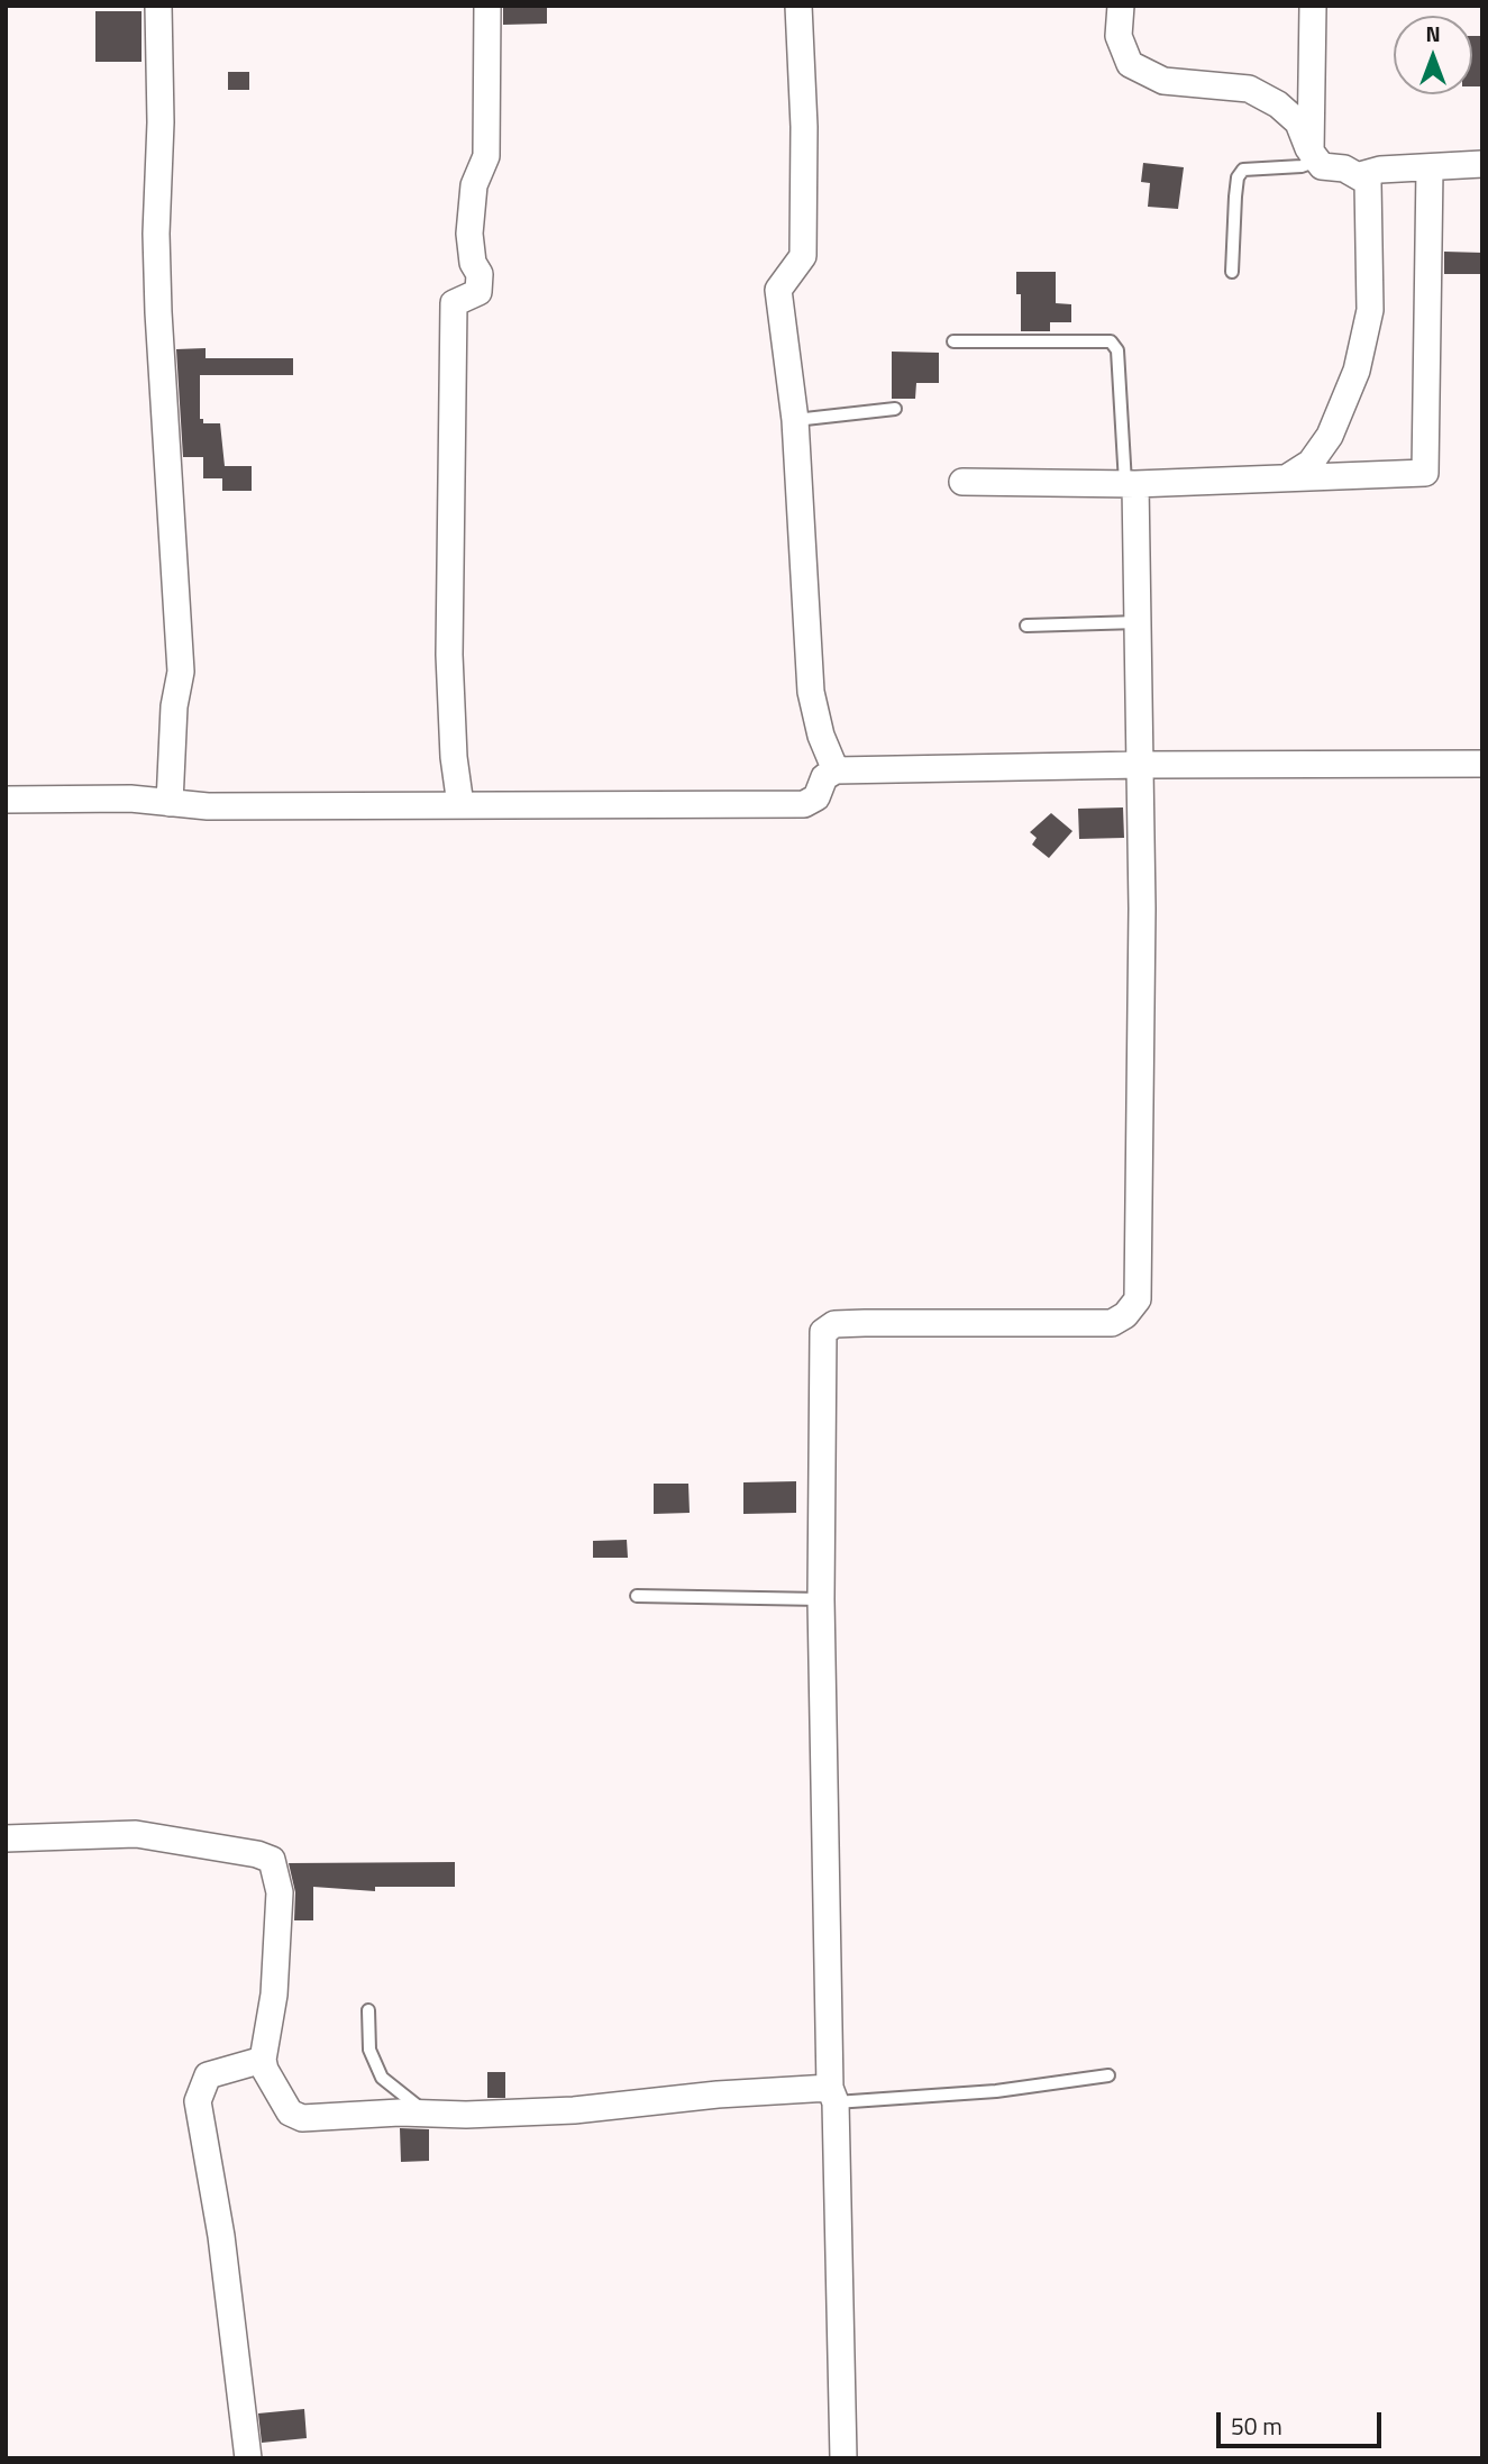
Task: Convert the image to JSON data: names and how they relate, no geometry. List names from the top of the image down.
{
  "scale_bar": "50 m",
  "north": "top"
}
